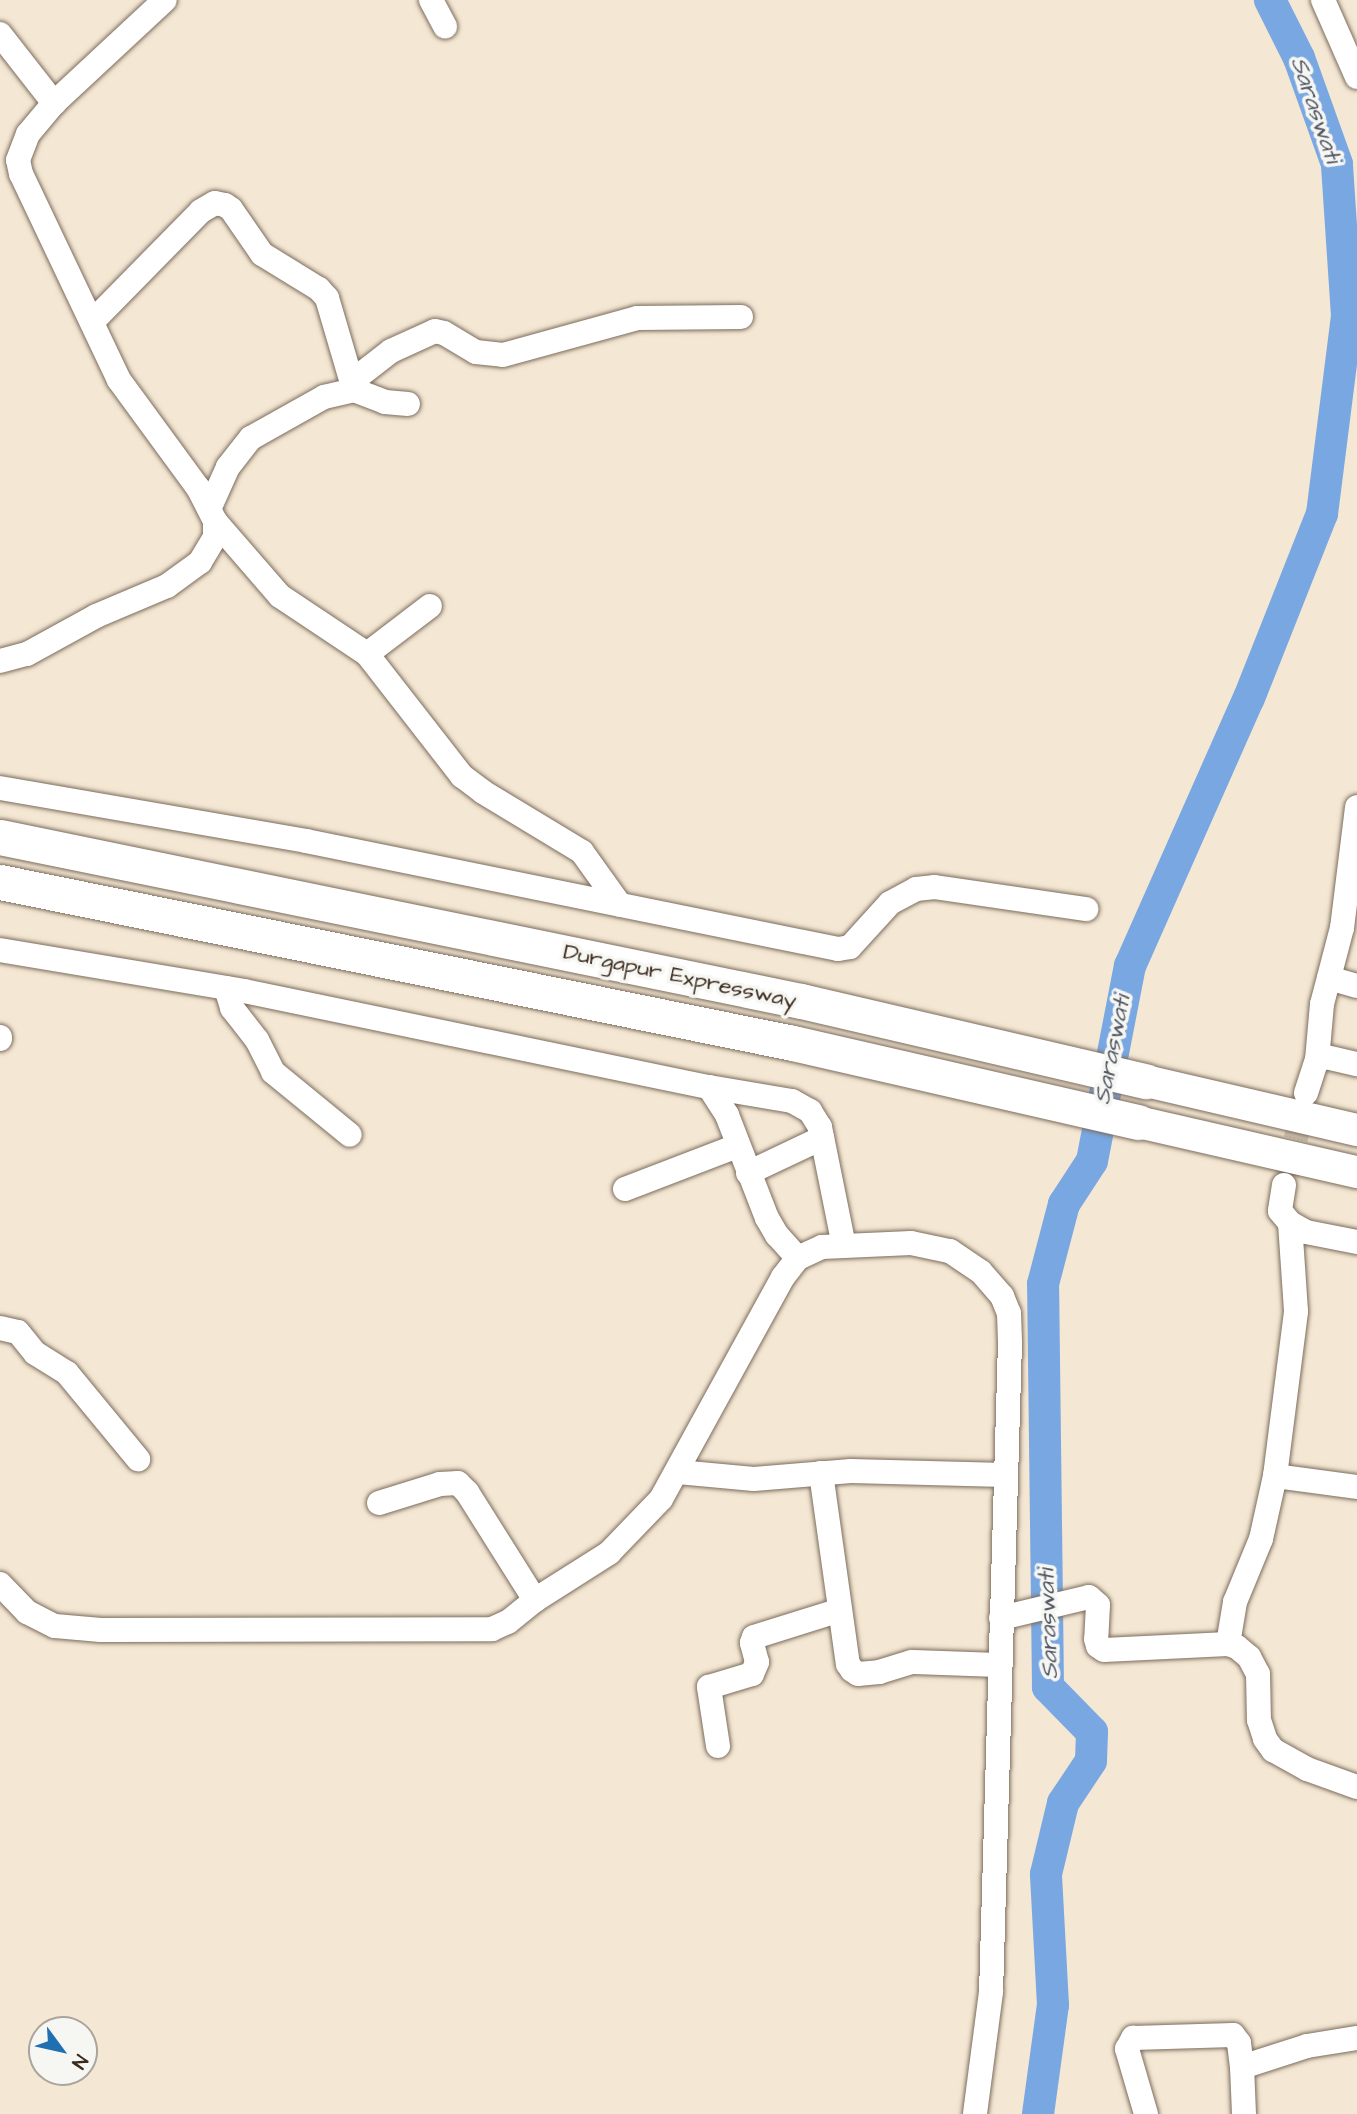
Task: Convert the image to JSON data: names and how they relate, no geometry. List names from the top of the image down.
{
  "streets": {
    "highway": ["Durgapur Expressway"]
  },
  "water": ["Saraswati"],
  "north": "bottom right"
}
